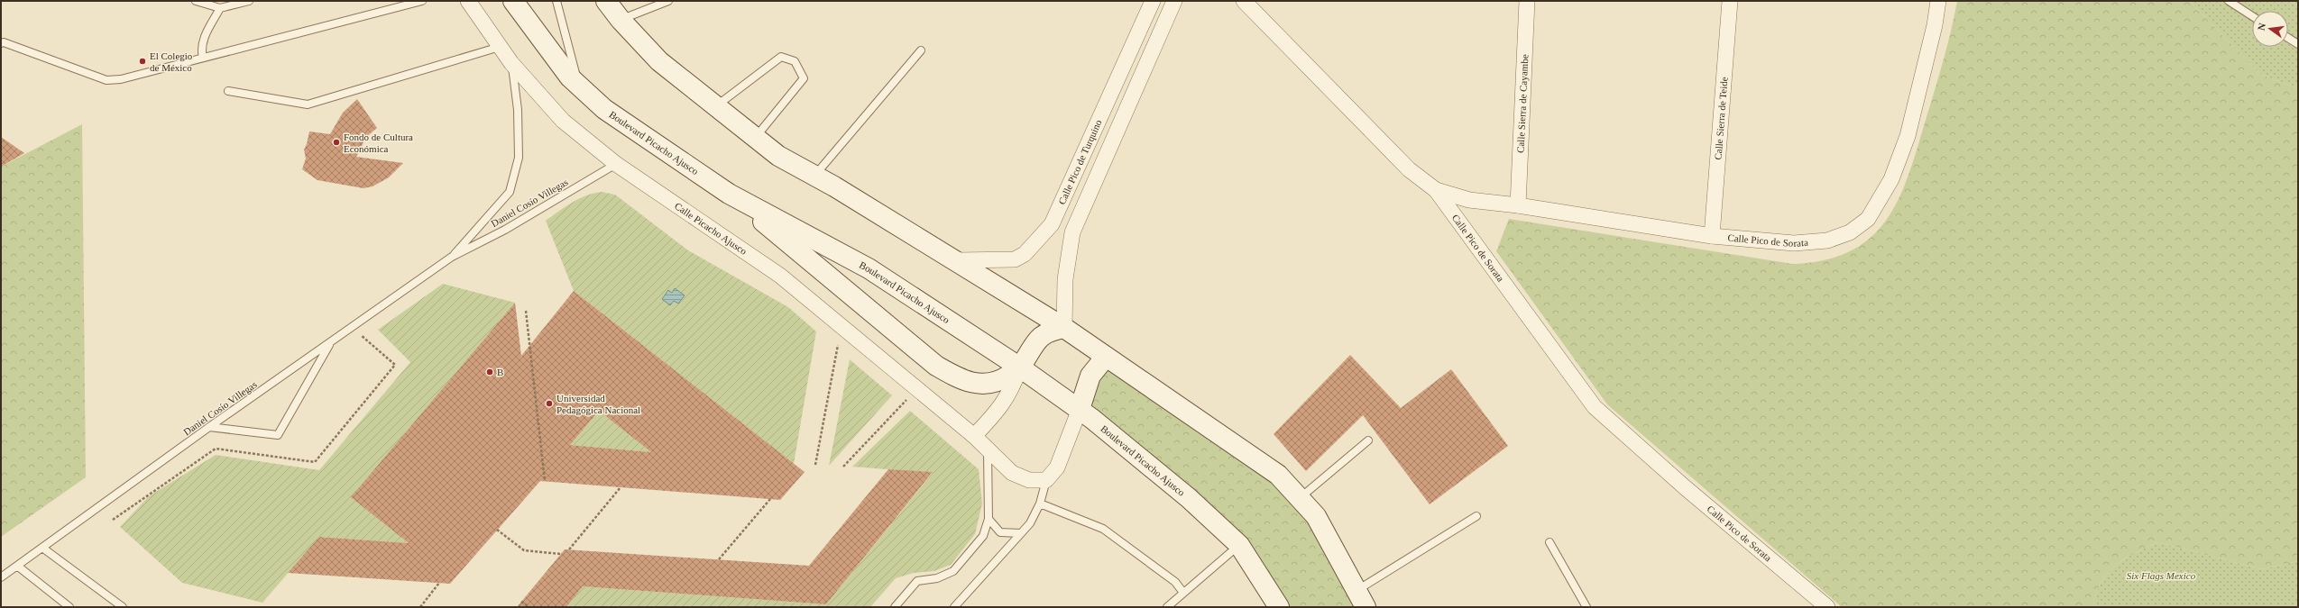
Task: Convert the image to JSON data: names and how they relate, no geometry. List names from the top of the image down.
{
  "streets": {
    "main road": ["Boulevard Picacho Ajusco"],
    "street": [
      "Calle Sierra de Cayambe",
      "Calle Sierra de Teide",
      "Calle Pico de Turquino",
      "Calle Picacho Ajusco",
      "Calle Pico de Sorata"
    ],
    "lane": ["Daniel Cosío Villegas"]
  },
  "crossings": [
    ["Calle Sierra de Cayambe", "Calle Pico de Sorata"],
    ["Calle Sierra de Teide", "Calle Pico de Sorata"],
    ["Daniel Cosío Villegas", "Calle Picacho Ajusco"]
  ],
  "parks": ["Six Flags Mexico"],
  "places": [
    "El Colegio de México",
    "Fondo de Cultura Económica",
    "B",
    "Universidad Pedagógica Nacional"
  ],
  "north": "left"
}
